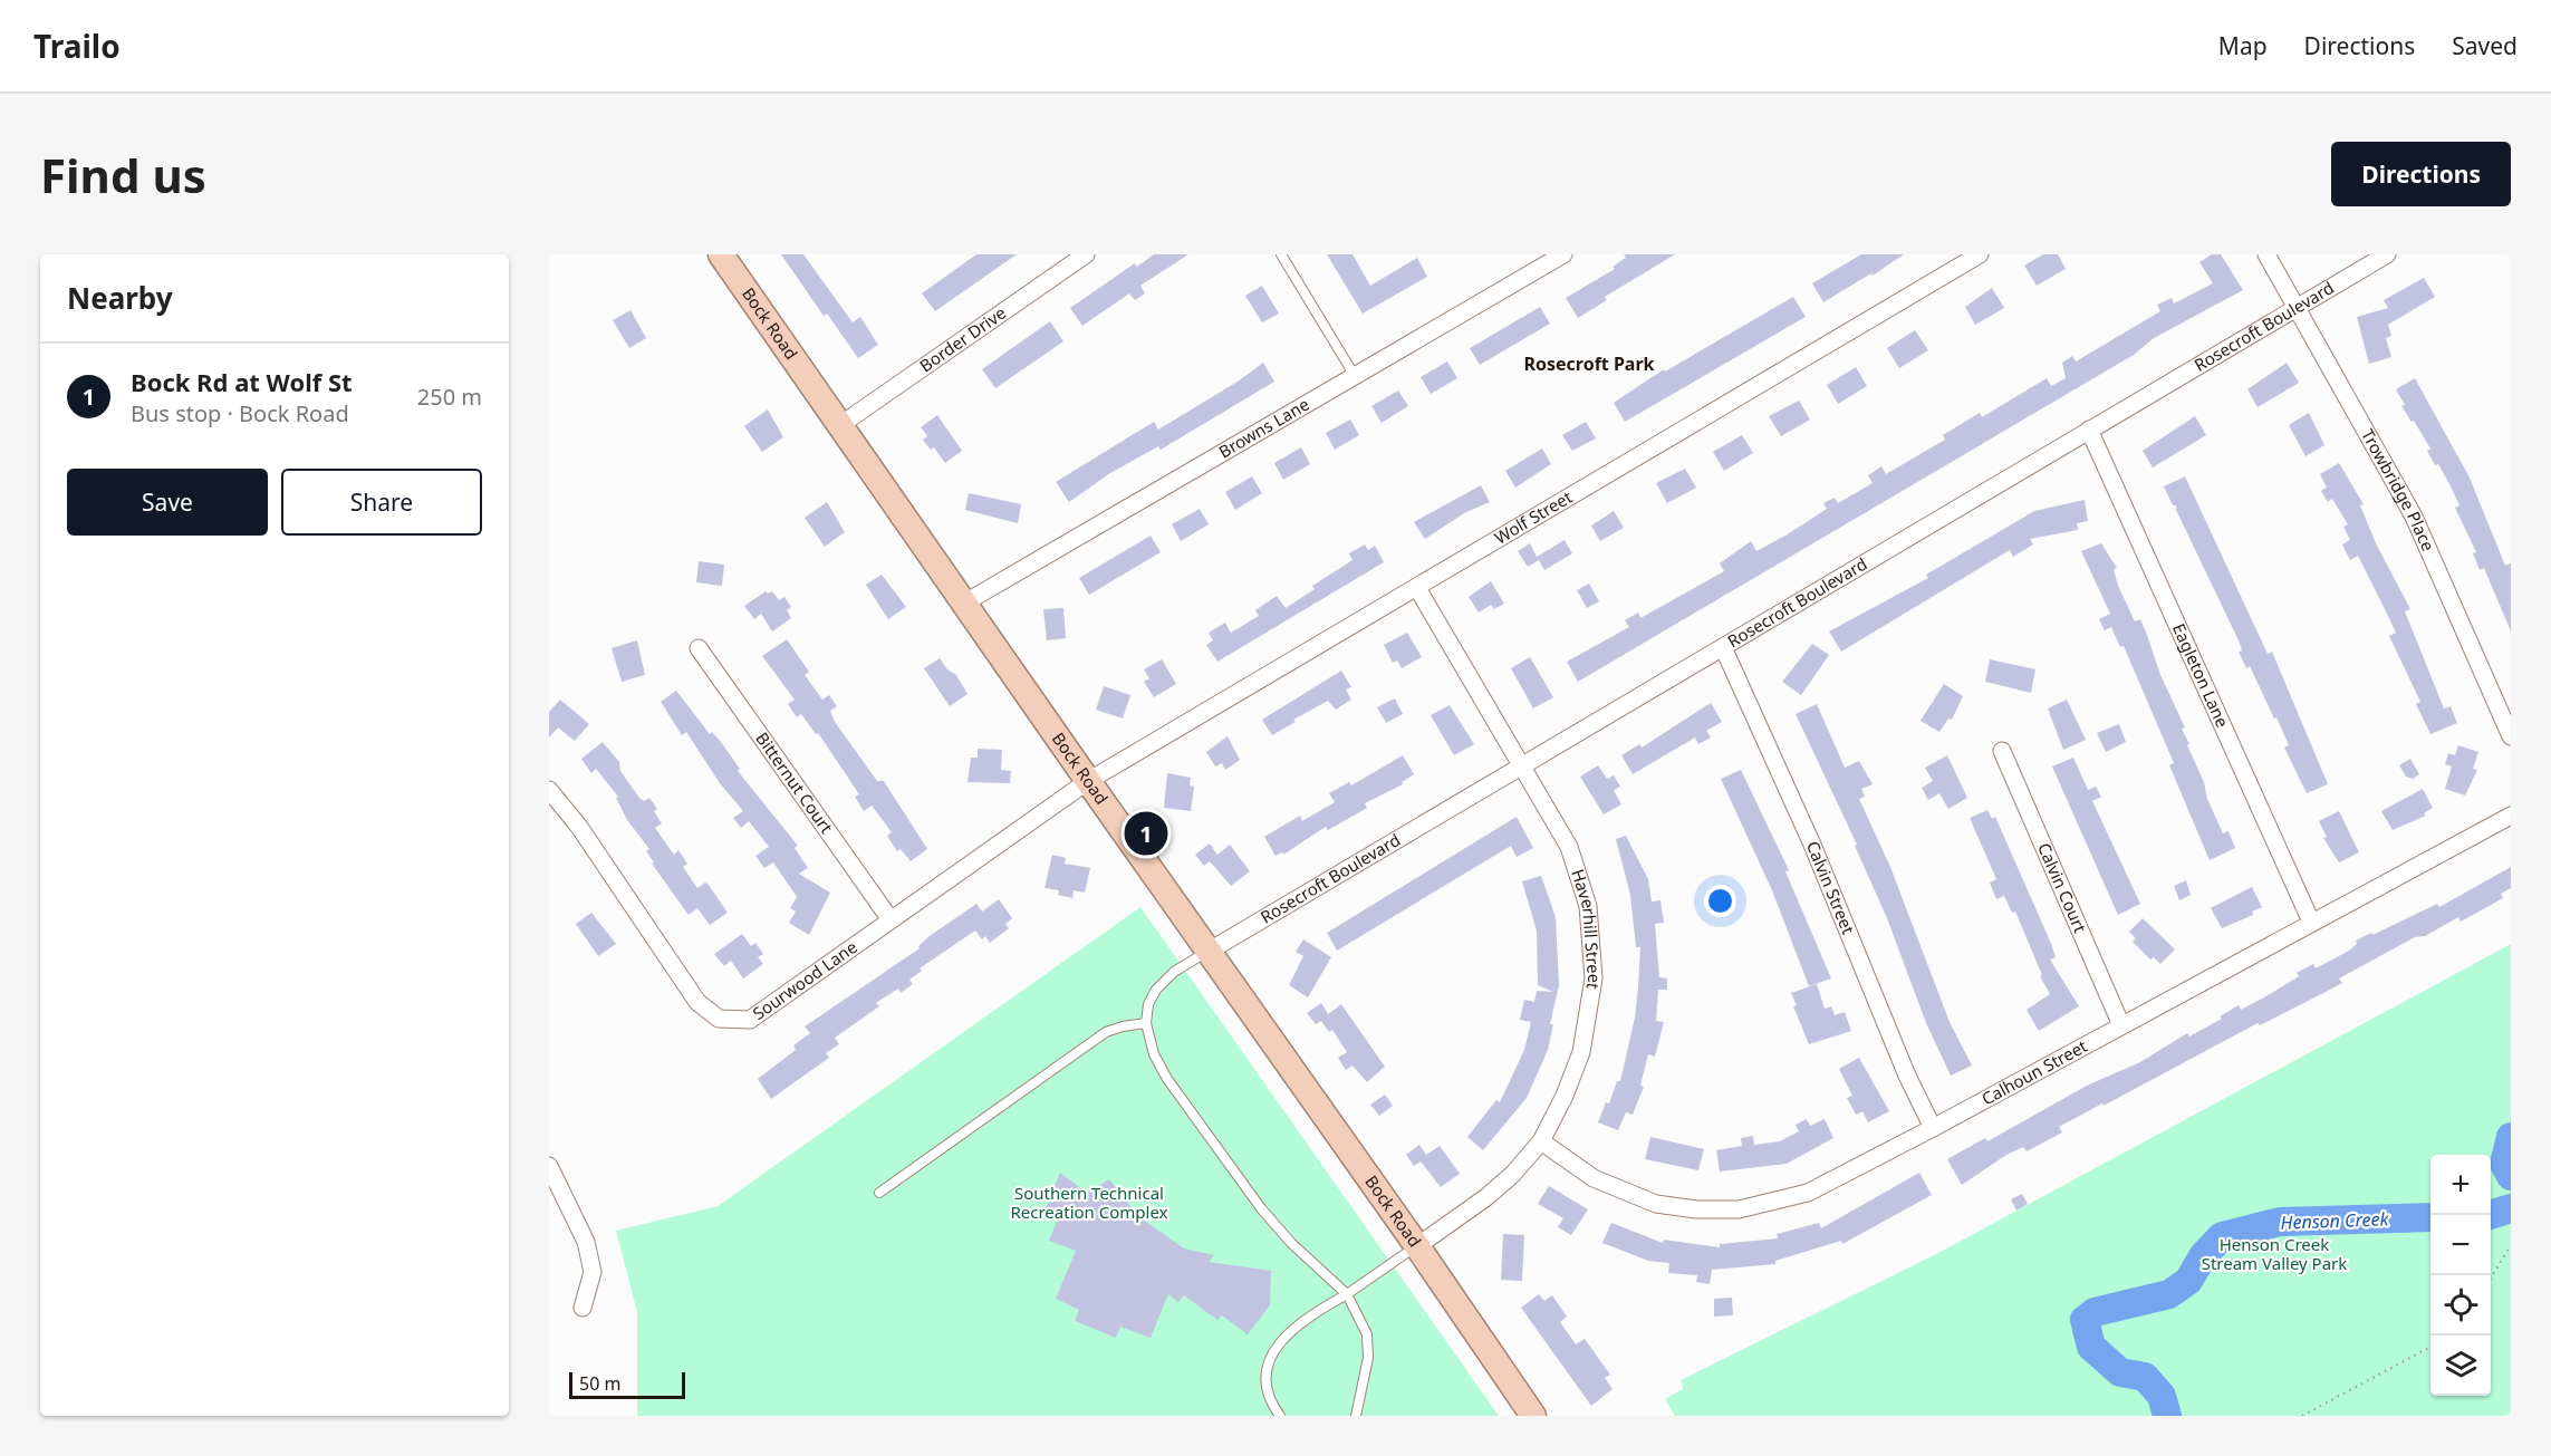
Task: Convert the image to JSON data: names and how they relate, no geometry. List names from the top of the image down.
{
  "streets": {
    "main road": ["Bock Road"],
    "street": [
      "Rosecroft Boulevard",
      "Border Drive",
      "Browns Lane",
      "Trowbridge Place",
      "Wolf Street",
      "Eagleton Lane",
      "Bitternut Court",
      "Calvin Street",
      "Calvin Court",
      "Haverhill Street",
      "Sourwood Lane",
      "Calhoun Street"
    ]
  },
  "crossings": [
    ["Bock Road", "Rosecroft Boulevard"],
    ["Bock Road", "Border Drive"],
    ["Bock Road", "Browns Lane"],
    ["Bock Road", "Wolf Street"],
    ["Bock Road", "Haverhill Street"],
    ["Bock Road", "Sourwood Lane"],
    ["Rosecroft Boulevard", "Trowbridge Place"],
    ["Rosecroft Boulevard", "Eagleton Lane"],
    ["Rosecroft Boulevard", "Calvin Street"],
    ["Rosecroft Boulevard", "Haverhill Street"],
    ["Wolf Street", "Haverhill Street"],
    ["Wolf Street", "Sourwood Lane"],
    ["Eagleton Lane", "Calhoun Street"],
    ["Bitternut Court", "Sourwood Lane"],
    ["Calvin Street", "Calhoun Street"],
    ["Calvin Court", "Calhoun Street"],
    ["Haverhill Street", "Calhoun Street"]
  ],
  "districts": ["Rosecroft Park"],
  "water": ["Henson Creek"],
  "parks": ["Southern Technical Recreation Complex", "Henson Creek Stream Valley Park"],
  "scale_bar": "50 m",
  "page": {
    "header": "Trailo",
    "nav": ["Map", "Directions", "Saved"],
    "buttons": [
      "Directions",
      ["Save", "Share"]
    ],
    "title": "Find us",
    "heading": "Nearby",
    "list": [
      {
        "mark": "1",
        "name": "Bock Rd at Wolf St",
        "note": "Bus stop · Bock Road",
        "value": "250 m"
      }
    ],
    "pins": "1",
    "map_buttons": ["+", "−"],
    "scale": "50 m"
  }
}
